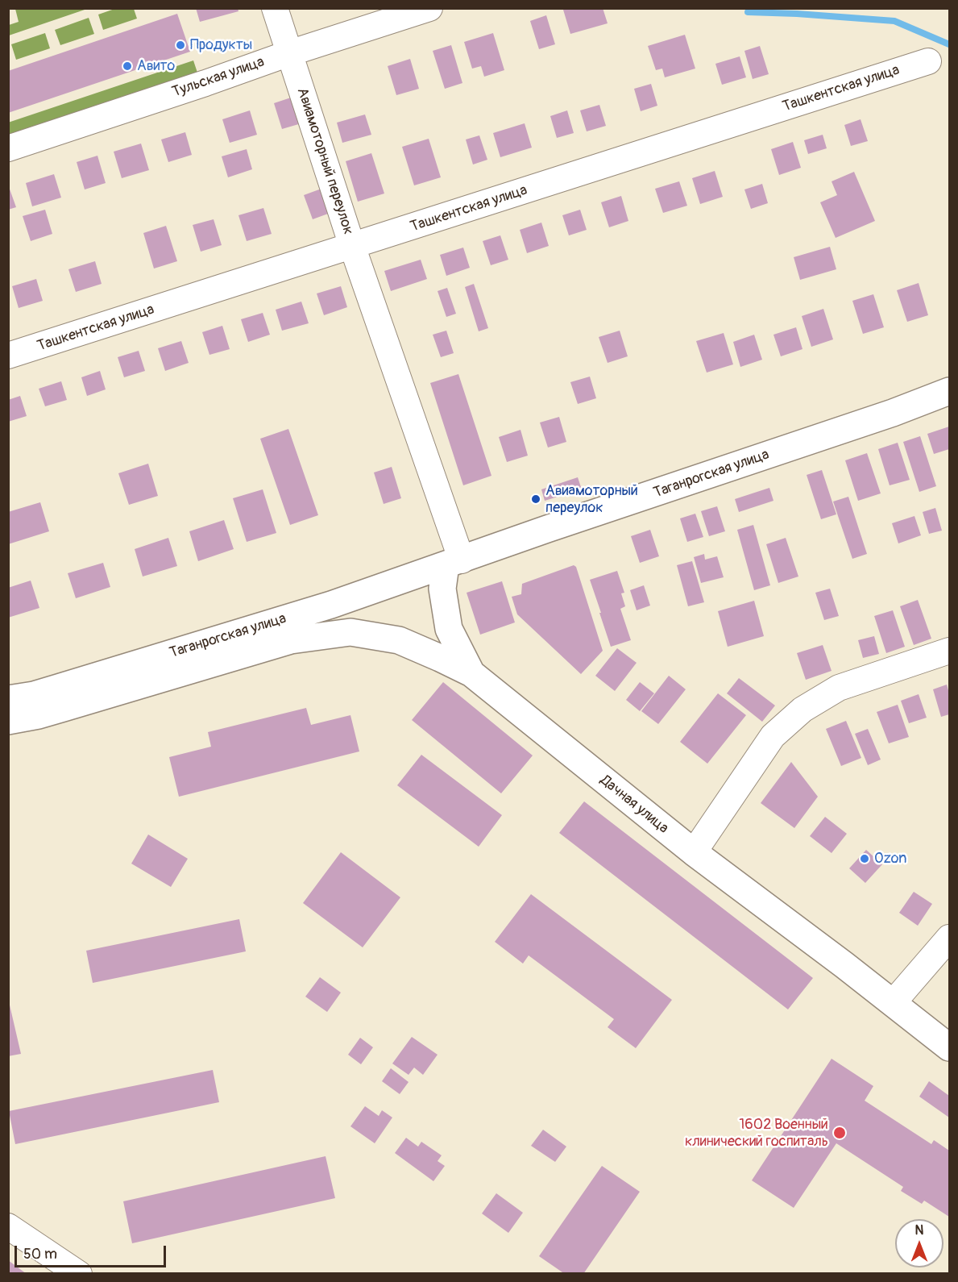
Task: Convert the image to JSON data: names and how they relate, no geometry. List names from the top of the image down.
{
  "streets": {
    "main road": ["Таганрогская улица", "Дачная улица"],
    "street": ["Тульская улица", "Ташкентская улица", "Авиамоторный переулок"]
  },
  "crossings": [
    ["Тульская улица", "Авиамоторный переулок"],
    ["Ташкентская улица", "Авиамоторный переулок"],
    ["Авиамоторный переулок", "Таганрогская улица"],
    ["Таганрогская улица", "Дачная улица"]
  ],
  "places": [
    "Продукты",
    "Авито",
    "Авиамоторный переулок",
    "Ozon",
    "1602 Военный клинический госпиталь"
  ],
  "scale_bar": "50 m",
  "north": "top"
}
